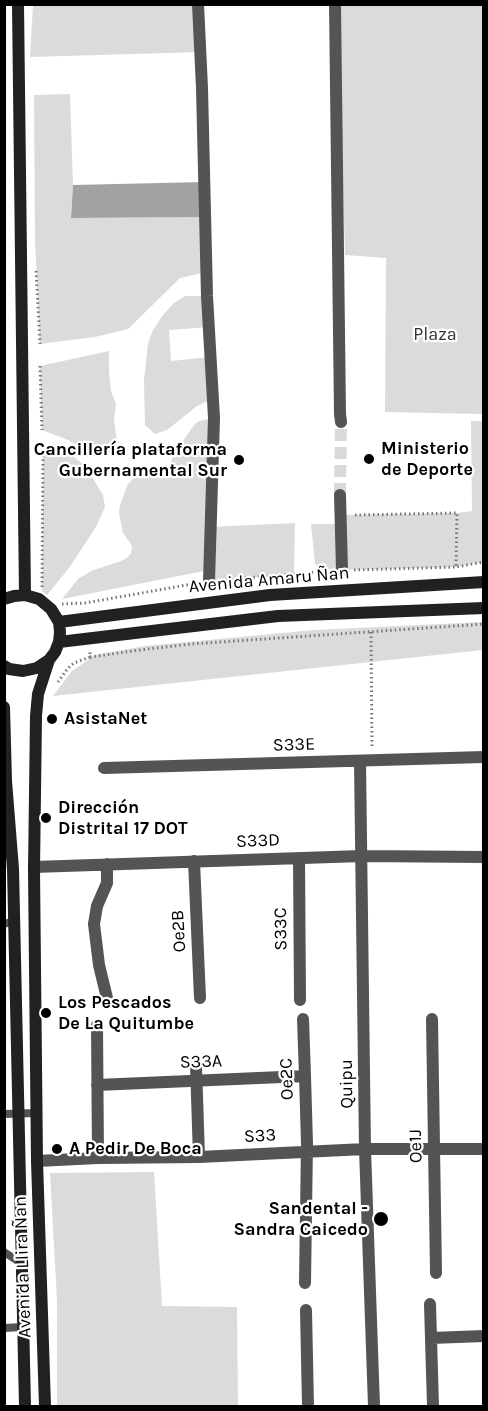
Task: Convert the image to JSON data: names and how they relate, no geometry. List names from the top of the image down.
{
  "streets": {
    "street": [
      "Avenida Amaru Ñan",
      "S33E",
      "S33D",
      "S33C",
      "Oe2B",
      "S33A",
      "Oe2C",
      "Quipu",
      "S33",
      "Oe1J",
      "Avenida Llira Ñan"
    ]
  },
  "crossings": [
    ["Avenida Amaru Ñan", "Avenida Llira Ñan"],
    ["S33E", "Quipu"],
    ["S33D", "S33C"],
    ["S33D", "Oe2B"],
    ["S33D", "Quipu"],
    ["S33D", "Avenida Llira Ñan"],
    ["S33A", "Oe2C"],
    ["Oe2C", "S33"],
    ["Quipu", "S33"],
    ["S33", "Oe1J"],
    ["S33", "Avenida Llira Ñan"]
  ],
  "parks": ["Plaza"],
  "places": [
    "Ministerio de Deporte",
    "Cancillería plataforma Gubernamental Sur",
    "AsistaNet",
    "Dirección Distrital 17 DOT",
    "Los Pescados De La Quitumbe",
    "A Pedir De Boca",
    "Sandental - Sandra Caicedo"
  ]
}
